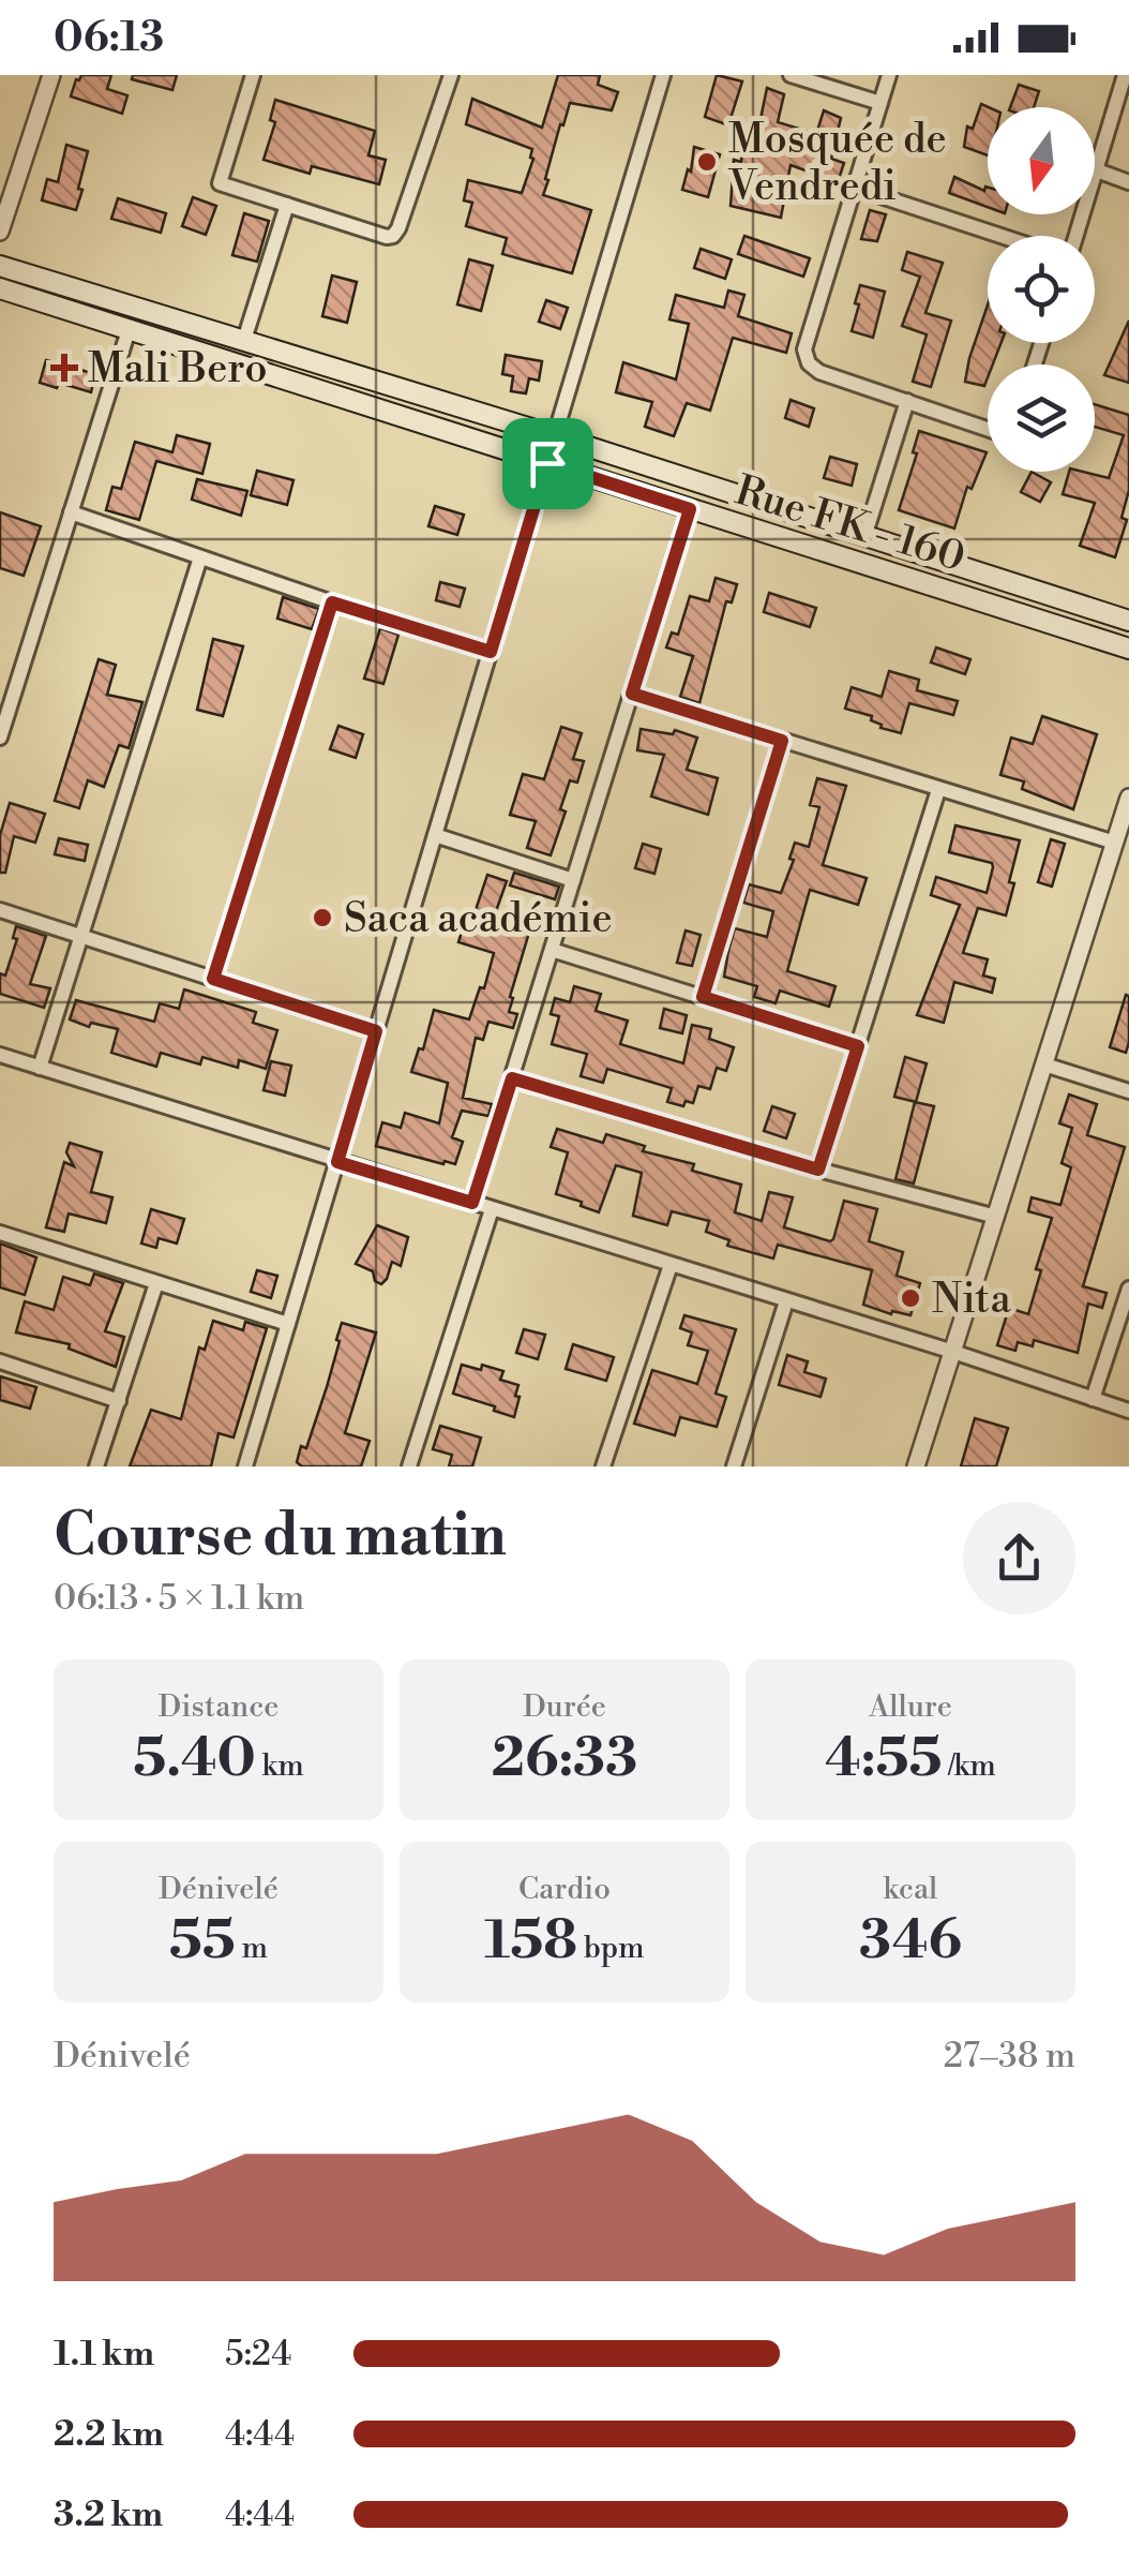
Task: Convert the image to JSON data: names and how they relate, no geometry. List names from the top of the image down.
{
  "streets": {
    "main road": ["Rue FK - 160"]
  },
  "places": {
    "other": ["Mosquée de Vendredi", "Saca académie", "Nita"],
    "health": ["Mali Bero"]
  },
  "north": "bottom",
  "page": {
    "status": "06:13",
    "heading": ["Course du matin", "06:13 · 5 × 1.1 km"],
    "stats": [
      ["Distance", "5.40 km"],
      ["Durée", "26:33"],
      ["Allure", "4:55 /km"],
      ["Dénivelé", "55 m"],
      ["Cardio", "158 bpm"],
      ["kcal", "346"]
    ],
    "chart": ["Dénivelé", "27–38 m"],
    "list": [
      {
        "name": "1.1 km",
        "note": "5:24"
      },
      {
        "name": "2.2 km",
        "note": "4:44"
      },
      {
        "name": "3.2 km",
        "note": "4:44"
      }
    ]
  }
}
